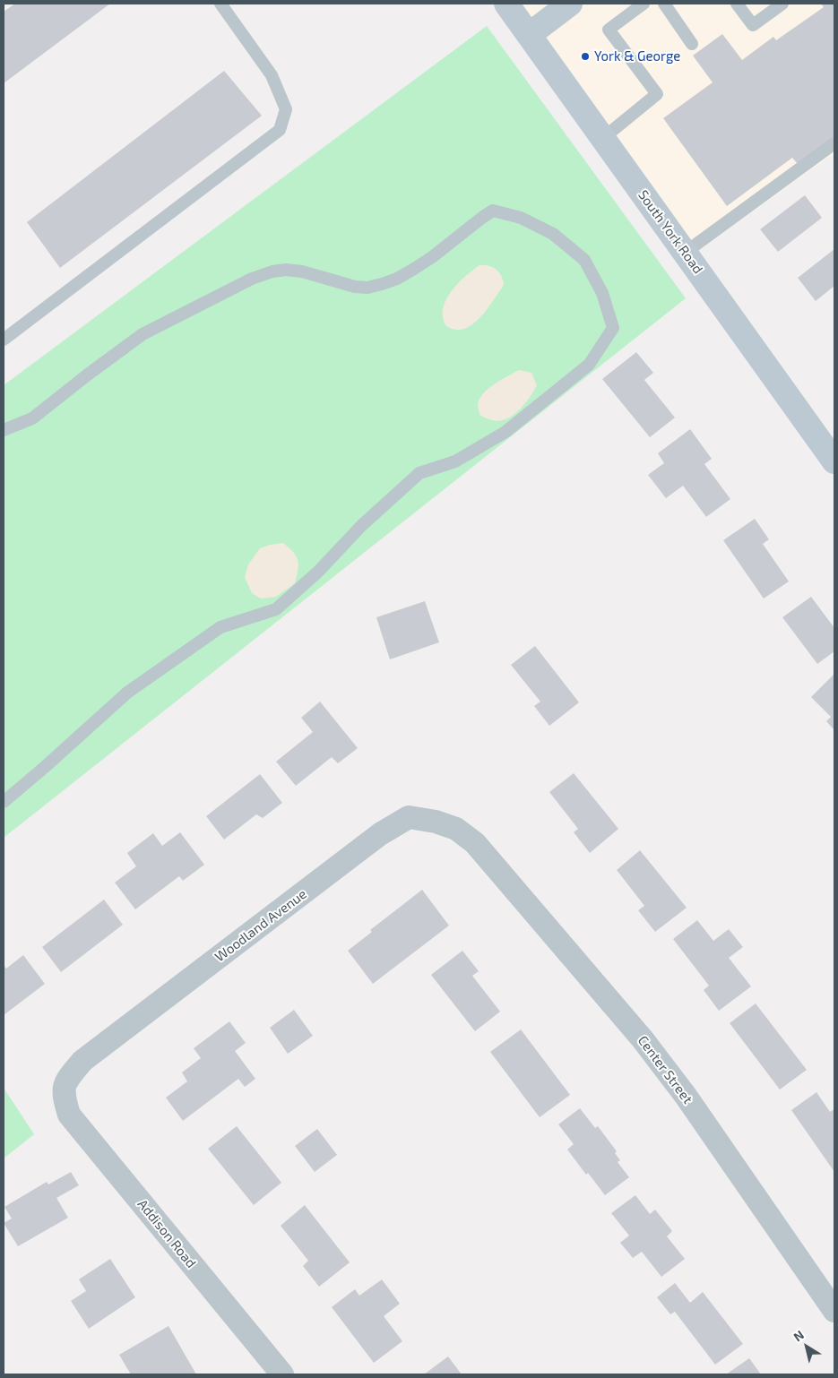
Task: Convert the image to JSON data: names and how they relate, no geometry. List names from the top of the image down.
{
  "streets": {
    "main road": ["South York Road"],
    "street": ["Woodland Avenue", "Center Street", "Addison Road"]
  },
  "crossings": [
    ["Woodland Avenue", "Center Street"],
    ["Woodland Avenue", "Addison Road"]
  ],
  "places": ["York & George"],
  "north": "top left"
}
